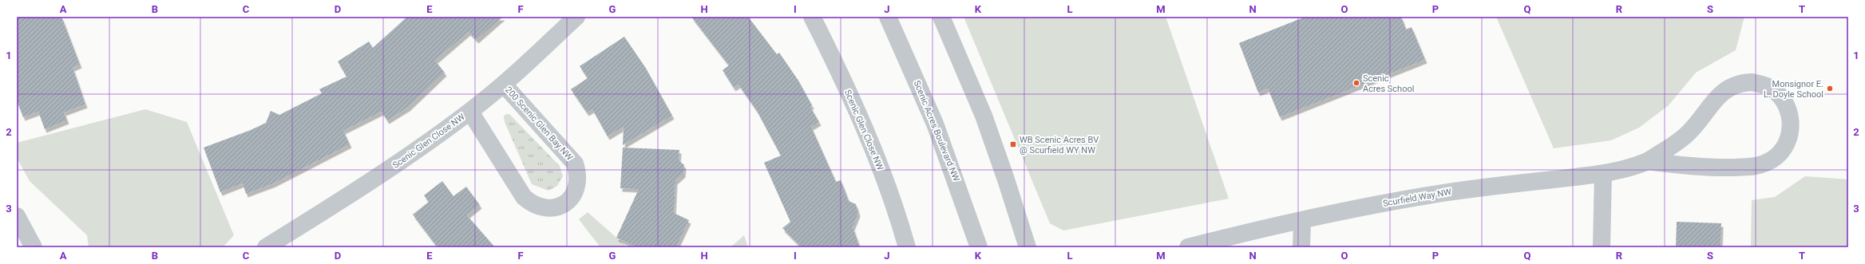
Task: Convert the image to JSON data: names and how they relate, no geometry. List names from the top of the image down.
{
  "streets": {
    "street": [
      "200 Scenic Glen Bay NW",
      "Scenic Glen Close NW",
      "Scenic Acres Boulevard NW",
      "Scurfield Way NW"
    ]
  },
  "crossings": [
    ["200 Scenic Glen Bay NW", "Scenic Glen Close NW"]
  ],
  "places": {
    "other": ["Scenic Acres School", "Monsignor E. L. Doyle School"],
    "transit": ["WB Scenic Acres BV @ Scurfield WY NW"]
  },
  "grid": {
    "columns": [
      "A",
      "B",
      "C",
      "D",
      "E",
      "F",
      "G",
      "H",
      "I",
      "J",
      "K",
      "L",
      "M",
      "N",
      "O",
      "P",
      "Q",
      "R",
      "S",
      "T"
    ],
    "rows": ["1", "2", "3"]
  }
}
